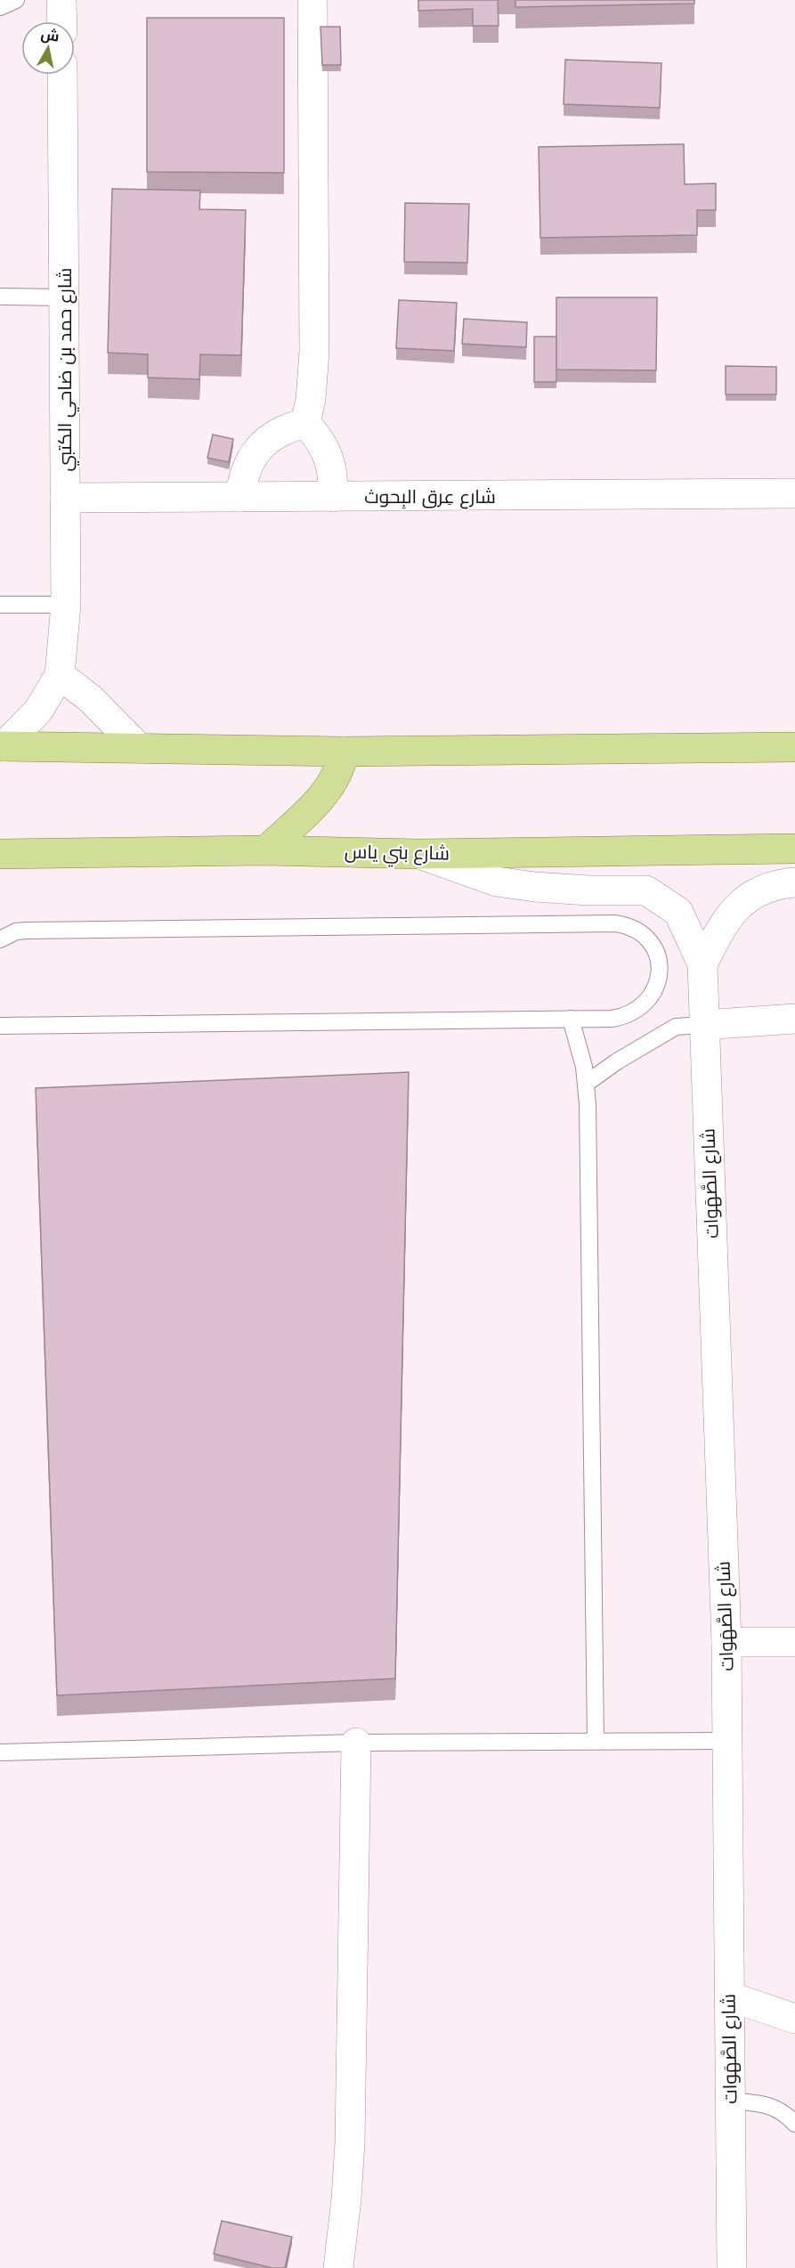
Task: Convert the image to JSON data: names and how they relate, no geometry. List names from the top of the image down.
{
  "streets": {
    "main road": ["شارع بني ياس"],
    "street": ["شارع حمد بن ضاحي الكتبي", "شارع عِرق البِحوث", "شارع الصَّهَوات"]
  },
  "crossings": [
    ["شارع حمد بن ضاحي الكتبي", "شارع عِرق البِحوث"],
    ["شارع بني ياس", "شارع الصَّهَوات"]
  ],
  "north": "top"
}
